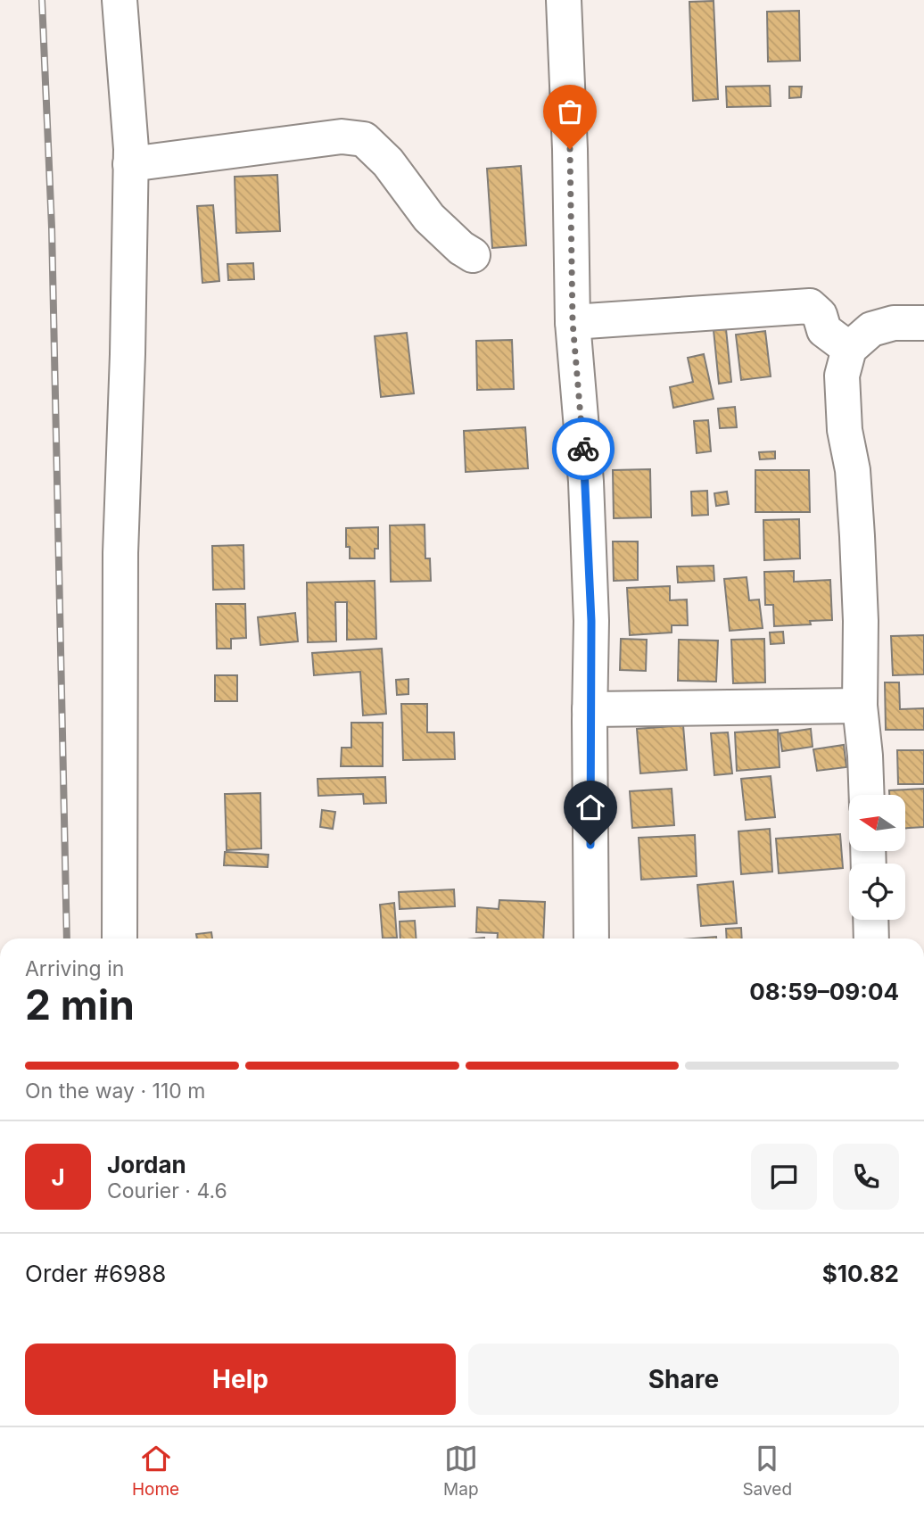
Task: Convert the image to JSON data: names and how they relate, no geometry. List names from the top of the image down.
{
  "north": "left",
  "page": {
    "heading": ["2 min", "Arriving in", "08:59–09:04"],
    "panel": [
      "Jordan",
      "Courier · 4.6",
      "Order #6988",
      "$10.82"
    ],
    "bar": "On the way · 110 m",
    "round": "J",
    "buttons": ["Help", "Share"],
    "tabs": ["Home", "Map", "Saved"]
  }
}
